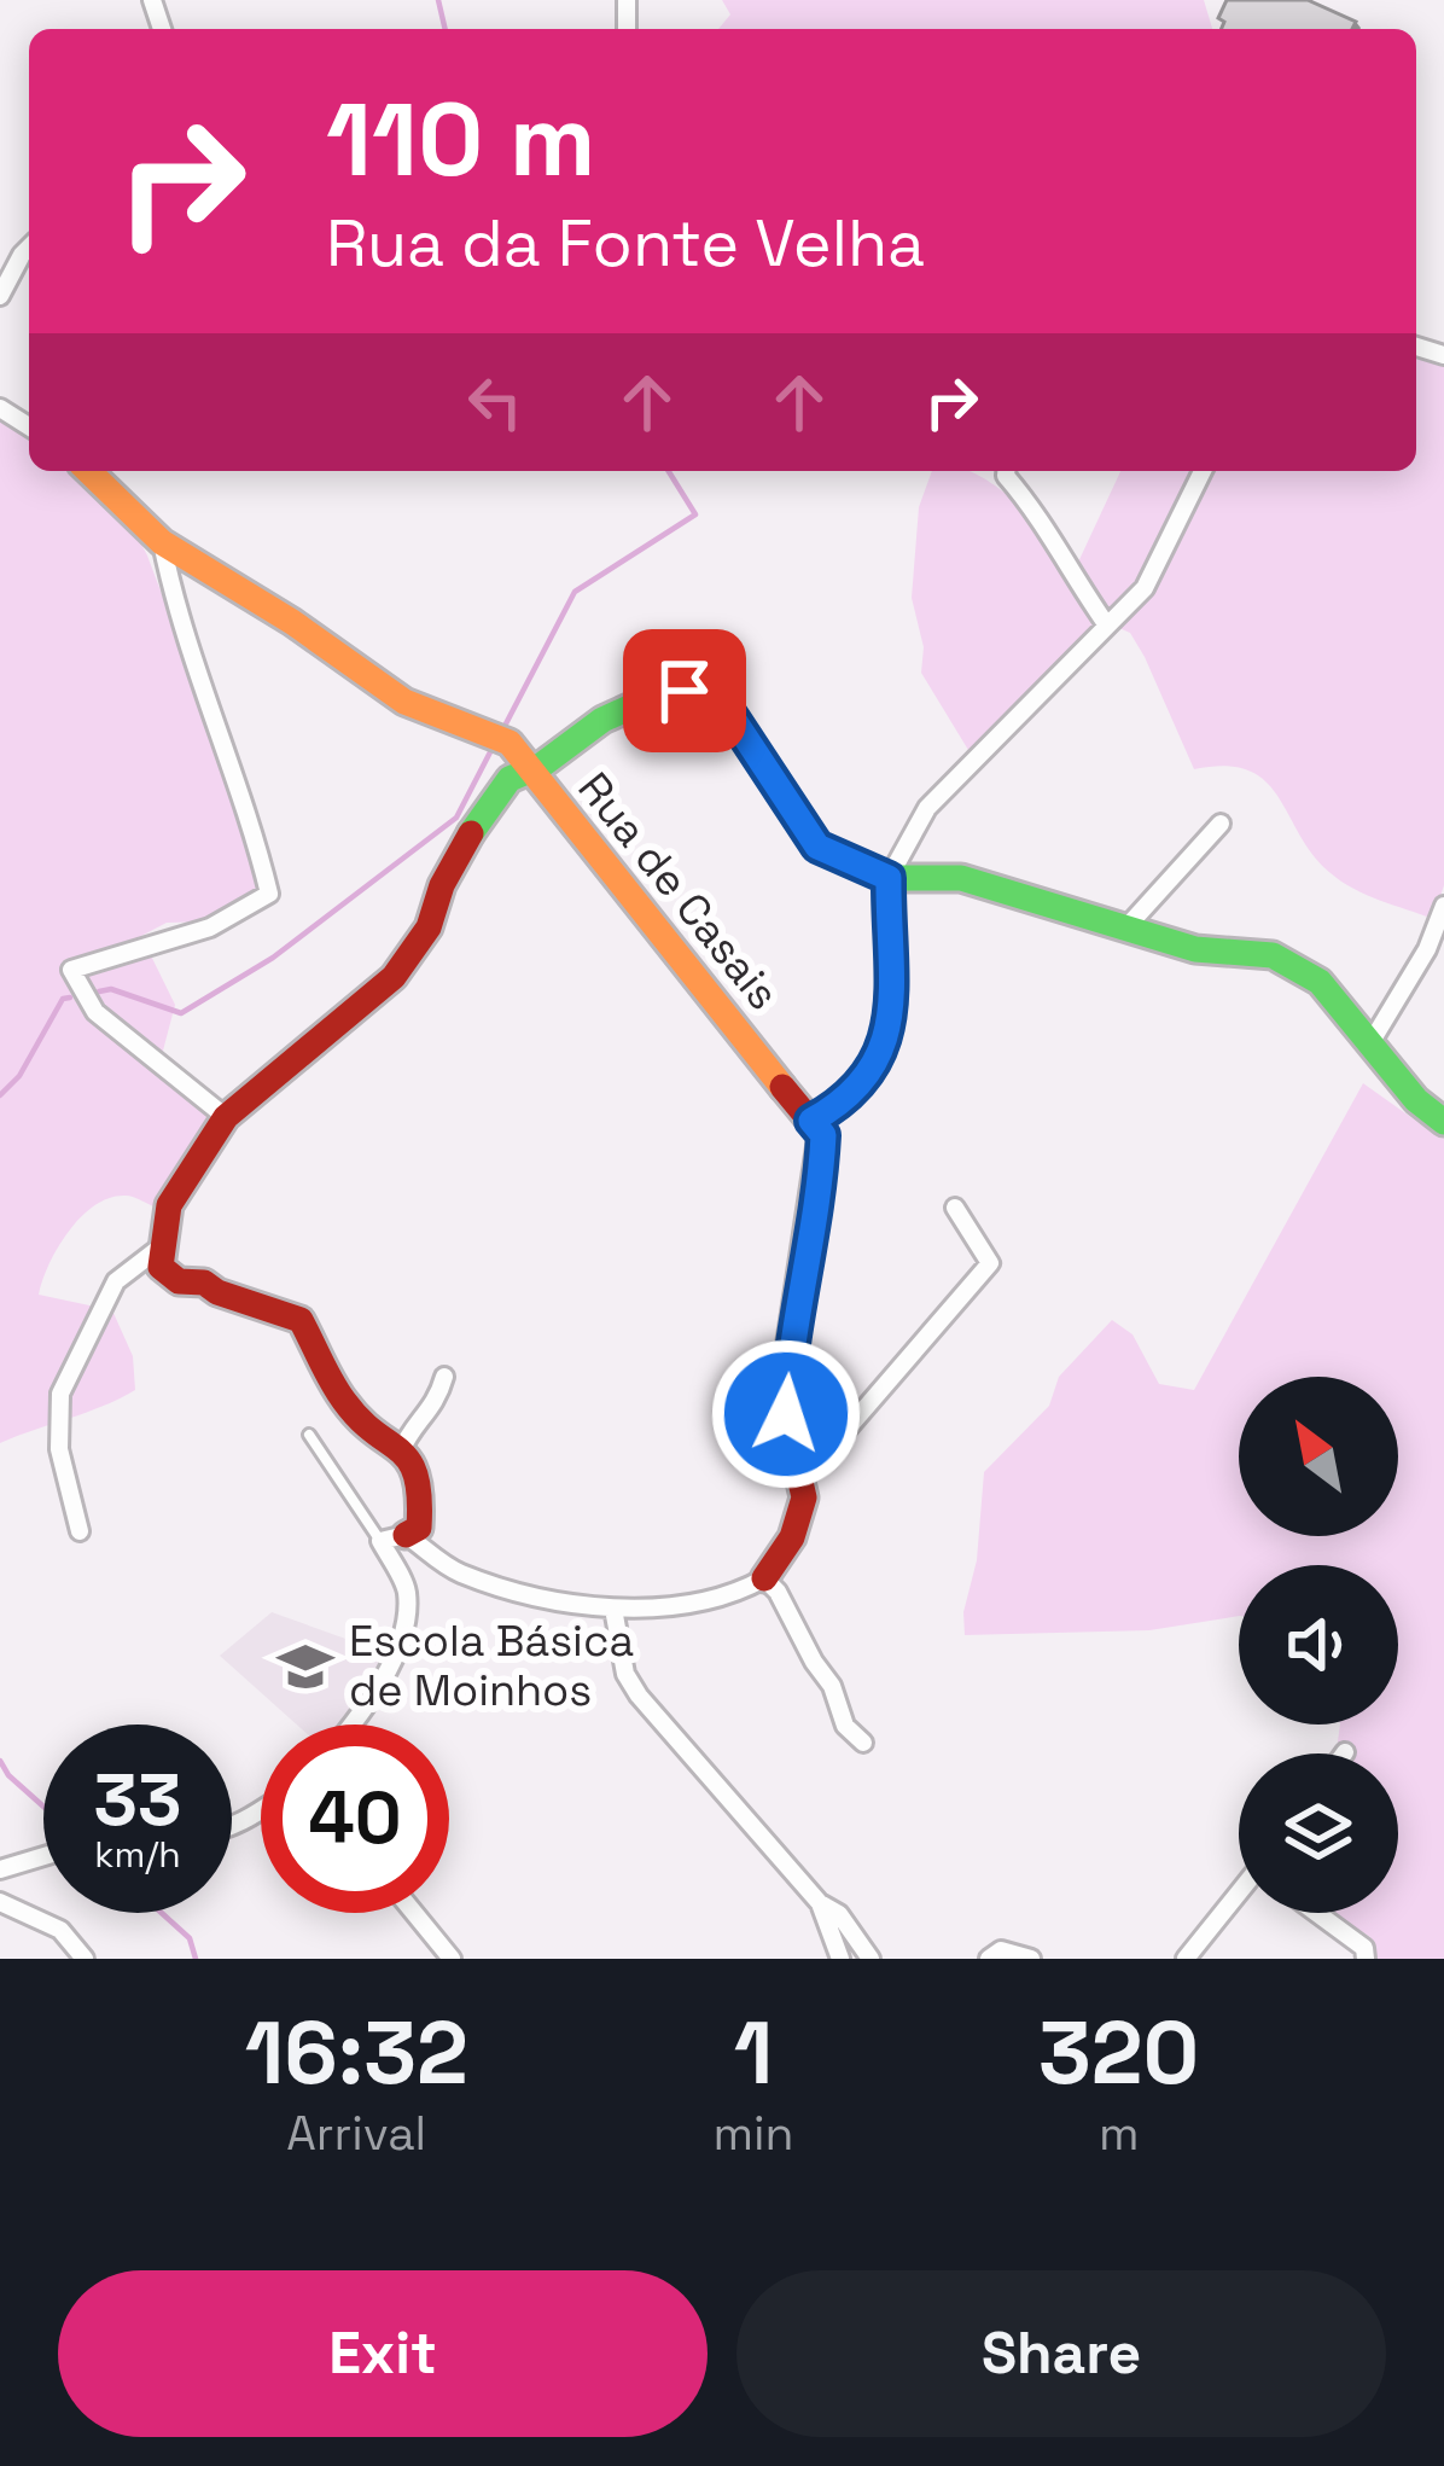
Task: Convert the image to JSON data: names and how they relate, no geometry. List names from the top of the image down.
{
  "streets": {
    "street": ["Rua de Casais"]
  },
  "places": {
    "school or university": ["Escola Básica de Moinhos"]
  },
  "north": "top left",
  "page": {
    "turn": ["110 m", "Rua da Fonte Velha"],
    "speed": "33 km/h",
    "limit": "40",
    "eta": [
      "16:32",
      "Arrival",
      "1",
      "min",
      "320",
      "m"
    ],
    "buttons": ["Exit", "Share"]
  }
}
